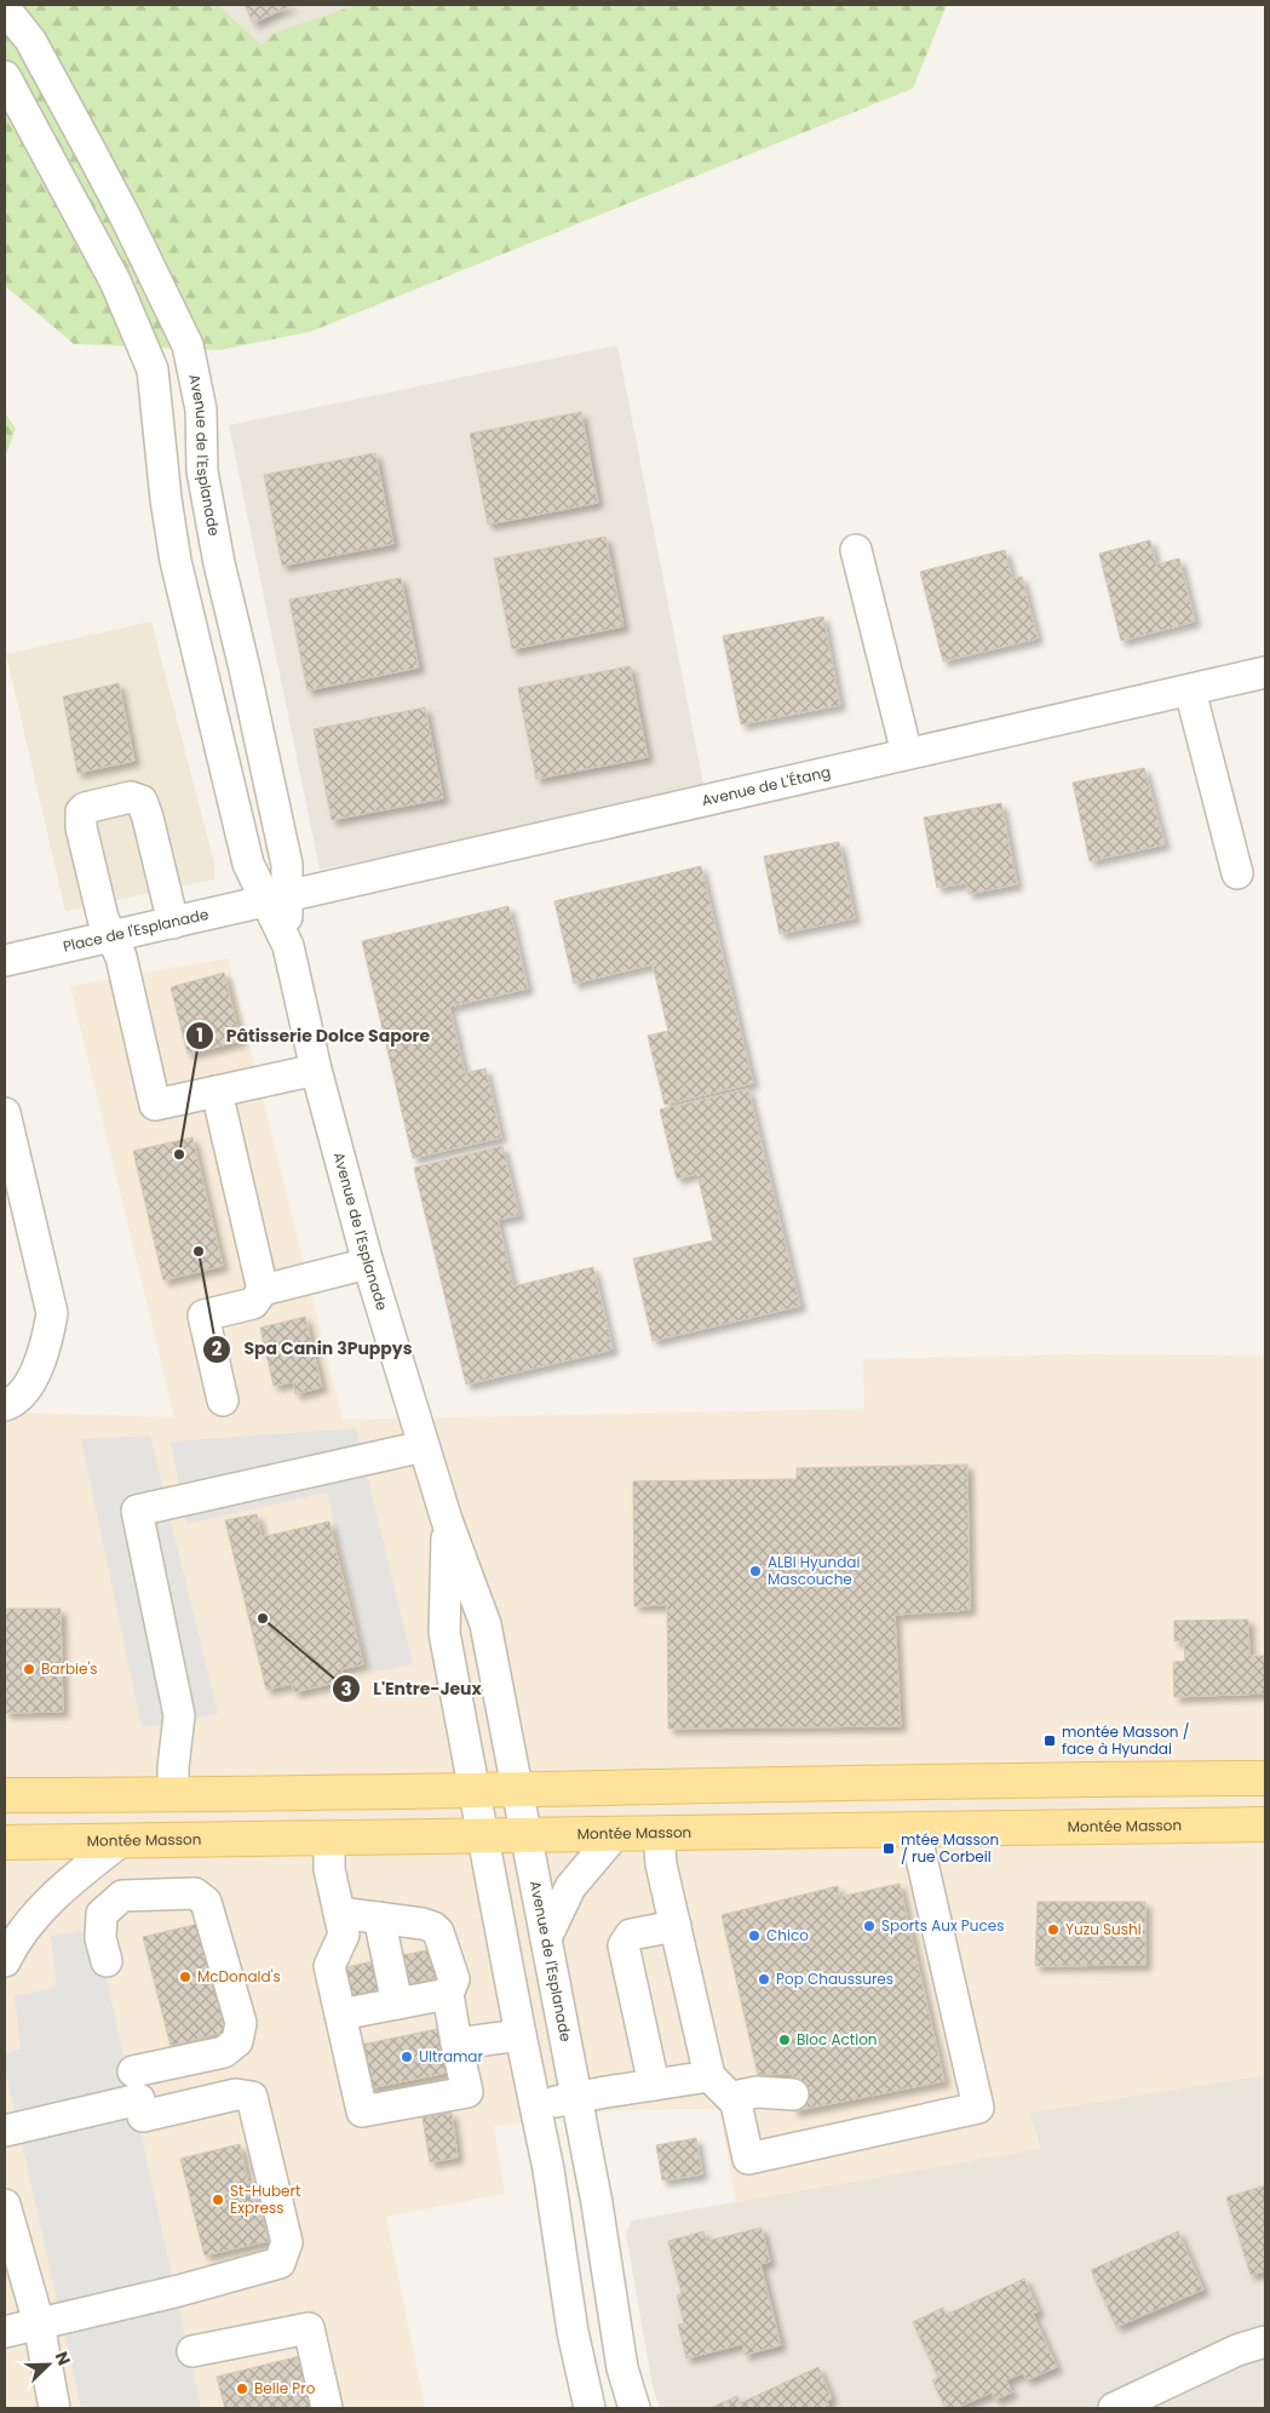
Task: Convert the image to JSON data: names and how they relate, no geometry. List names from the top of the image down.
{
  "streets": {
    "main road": ["Montée Masson"],
    "street": ["Avenue de l'Esplanade", "Avenue de L'Étang", "Place de l'Esplanade"]
  },
  "crossings": [
    ["Avenue de l'Esplanade", "Avenue de L'Étang"],
    ["Avenue de l'Esplanade", "Place de l'Esplanade"],
    ["Avenue de l'Esplanade", "Montée Masson"],
    ["Avenue de L'Étang", "Place de l'Esplanade"]
  ],
  "places": {
    "other": [
      "Pâtisserie Dolce Sapore",
      "Spa Canin 3Puppys",
      "ALBI Hyundai Mascouche",
      "L'Entre-Jeux",
      "Barbie's",
      "Sports Aux Puces",
      "Yuzu Sushi",
      "Chico",
      "McDonald's",
      "Pop Chaussures",
      "Bloc Action",
      "Ultramar",
      "St-Hubert Express",
      "Belle Pro"
    ],
    "transit": ["montée Masson / face à Hyundai", "mtée Masson / rue Corbeil"]
  },
  "north": "top right"
}
